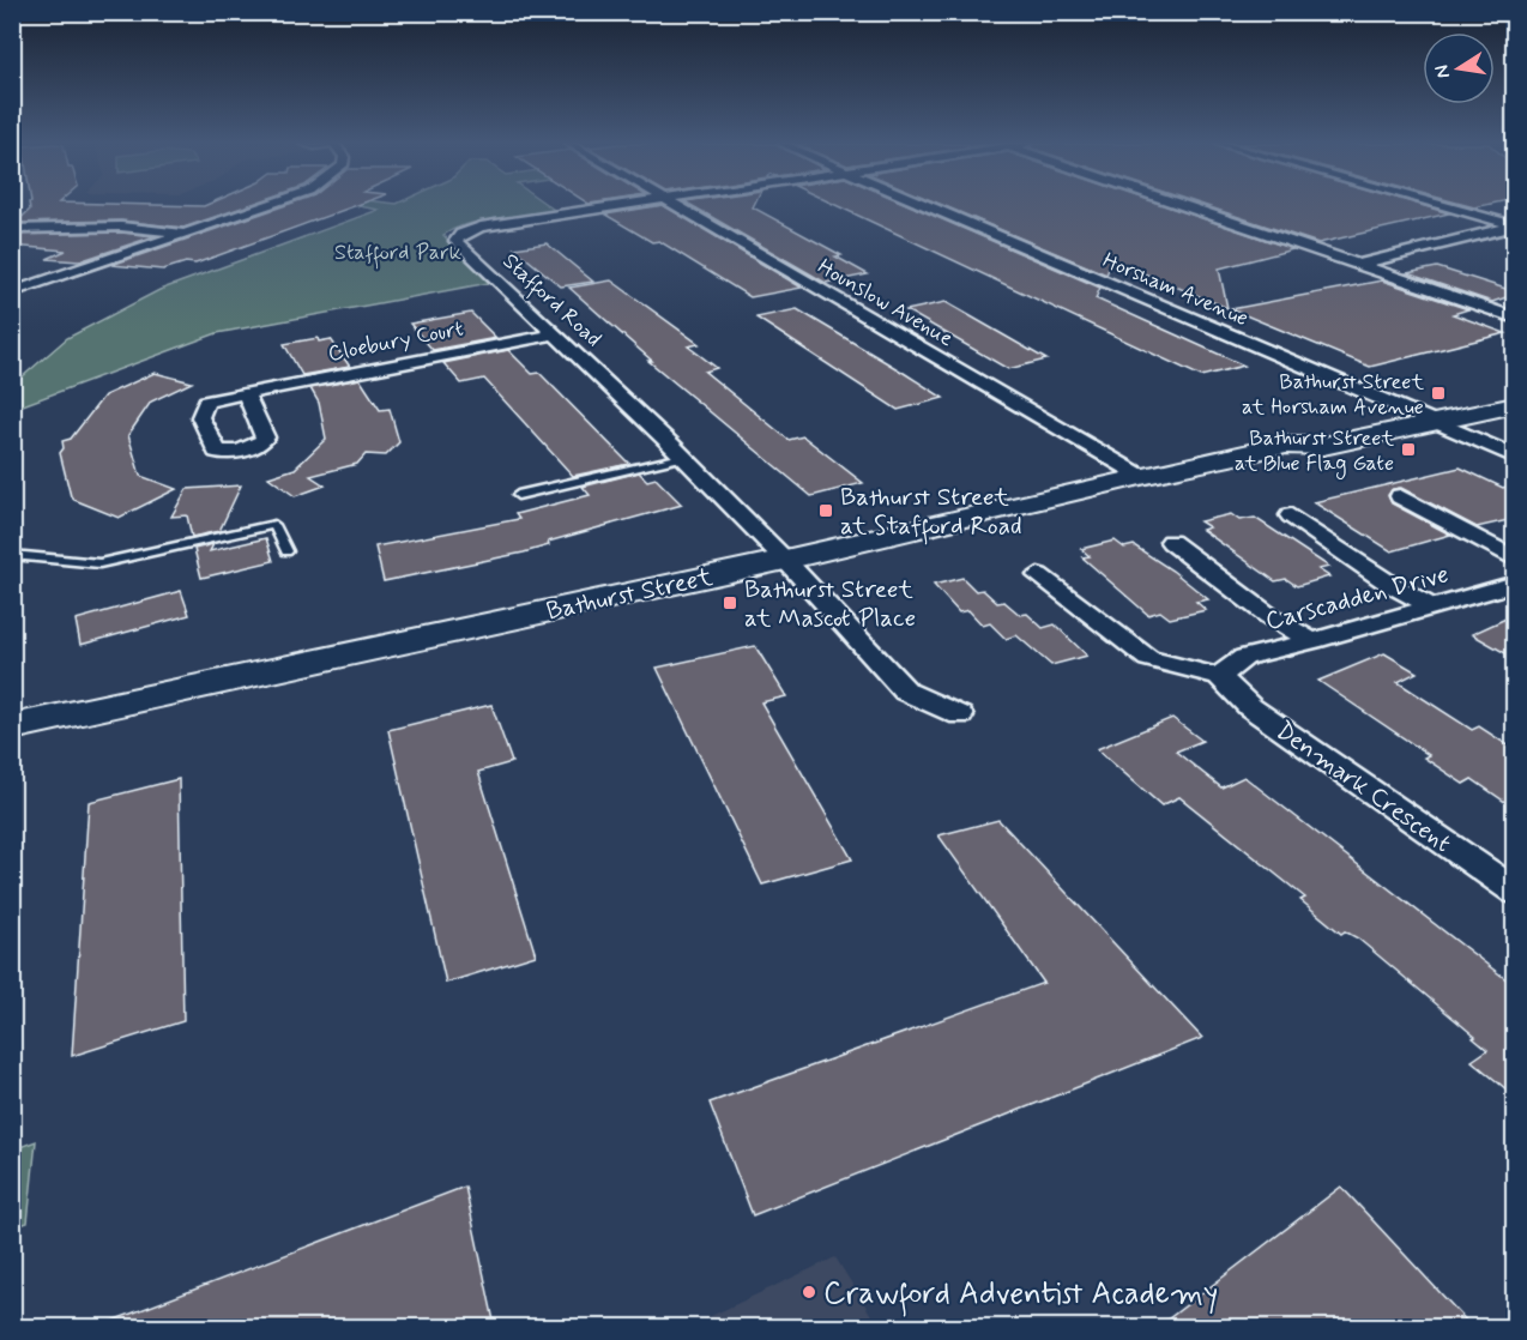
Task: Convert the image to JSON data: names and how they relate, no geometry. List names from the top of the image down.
{
  "streets": {
    "main road": ["Bathurst Street"],
    "street": [
      "Horsham Avenue",
      "Stafford Road",
      "Hounslow Avenue",
      "Cloebury Court",
      "Carscadden Drive",
      "Denmark Crescent"
    ]
  },
  "crossings": [
    ["Horsham Avenue", "Bathurst Street"],
    ["Stafford Road", "Cloebury Court"],
    ["Stafford Road", "Bathurst Street"],
    ["Hounslow Avenue", "Bathurst Street"],
    ["Carscadden Drive", "Denmark Crescent"]
  ],
  "parks": ["Stafford Park"],
  "places": {
    "transit": [
      "Bathurst Street at Horsham Avenue",
      "Bathurst Street at Blue Flag Gate",
      "Bathurst Street at Stafford Road",
      "Bathurst Street at Mascot Place"
    ],
    "other": ["Crawford Adventist Academy"]
  },
  "north": "left"
}
